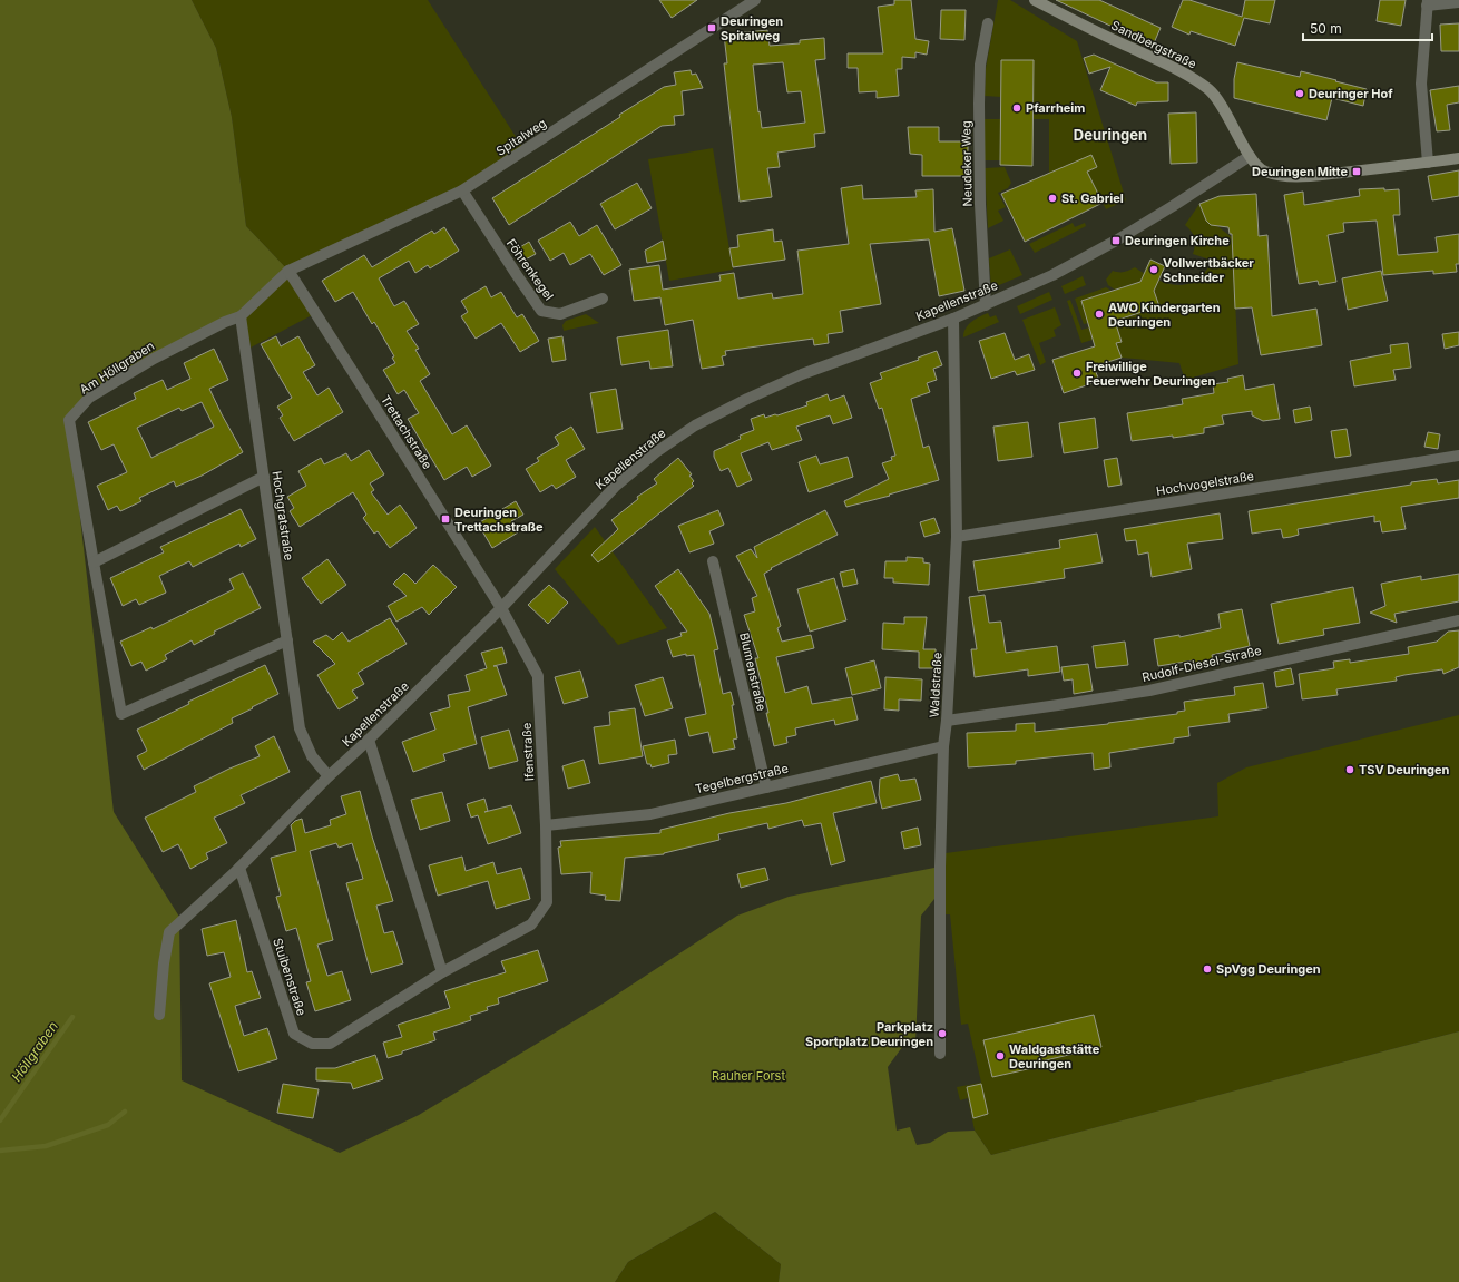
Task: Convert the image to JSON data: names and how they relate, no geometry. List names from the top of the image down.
{
  "streets": {
    "street": [
      "Sandbergstraße",
      "Spitalweg",
      "Neudeker Weg",
      "Föhrenkegel",
      "Kapellenstraße",
      "Am Höllgraben",
      "Trettachstraße",
      "Hochvogelstraße",
      "Hochgratstraße",
      "Rudolf-Diesel-Straße",
      "Blumenstraße",
      "Waldstraße",
      "Ifenstraße",
      "Tegelbergstraße",
      "Stuibenstraße"
    ]
  },
  "crossings": [
    ["Sandbergstraße", "Kapellenstraße"],
    ["Spitalweg", "Föhrenkegel"],
    ["Spitalweg", "Trettachstraße"],
    ["Neudeker Weg", "Kapellenstraße"],
    ["Kapellenstraße", "Trettachstraße"],
    ["Kapellenstraße", "Hochgratstraße"],
    ["Kapellenstraße", "Waldstraße"],
    ["Kapellenstraße", "Ifenstraße"],
    ["Kapellenstraße", "Stuibenstraße"],
    ["Am Höllgraben", "Hochgratstraße"],
    ["Trettachstraße", "Ifenstraße"],
    ["Hochvogelstraße", "Waldstraße"],
    ["Rudolf-Diesel-Straße", "Waldstraße"],
    ["Blumenstraße", "Tegelbergstraße"],
    ["Waldstraße", "Tegelbergstraße"],
    ["Ifenstraße", "Tegelbergstraße"],
    ["Ifenstraße", "Stuibenstraße"]
  ],
  "districts": ["Deuringen"],
  "water": ["Höllgraben"],
  "parks": ["Rauher Forst"],
  "places": {
    "transit": [
      "Deuringen Spitalweg",
      "Deuringen Mitte",
      "Deuringen Kirche",
      "Deuringen Trettachstraße"
    ],
    "other": [
      "Deuringer Hof",
      "Pfarrheim",
      "St. Gabriel",
      "Vollwertbäcker Schneider",
      "AWO Kindergarten Deuringen",
      "Freiwillige Feuerwehr Deuringen",
      "TSV Deuringen",
      "SpVgg Deuringen",
      "Parkplatz Sportplatz Deuringen",
      "Waldgaststätte Deuringen"
    ]
  },
  "scale_bar": "50 m"
}
